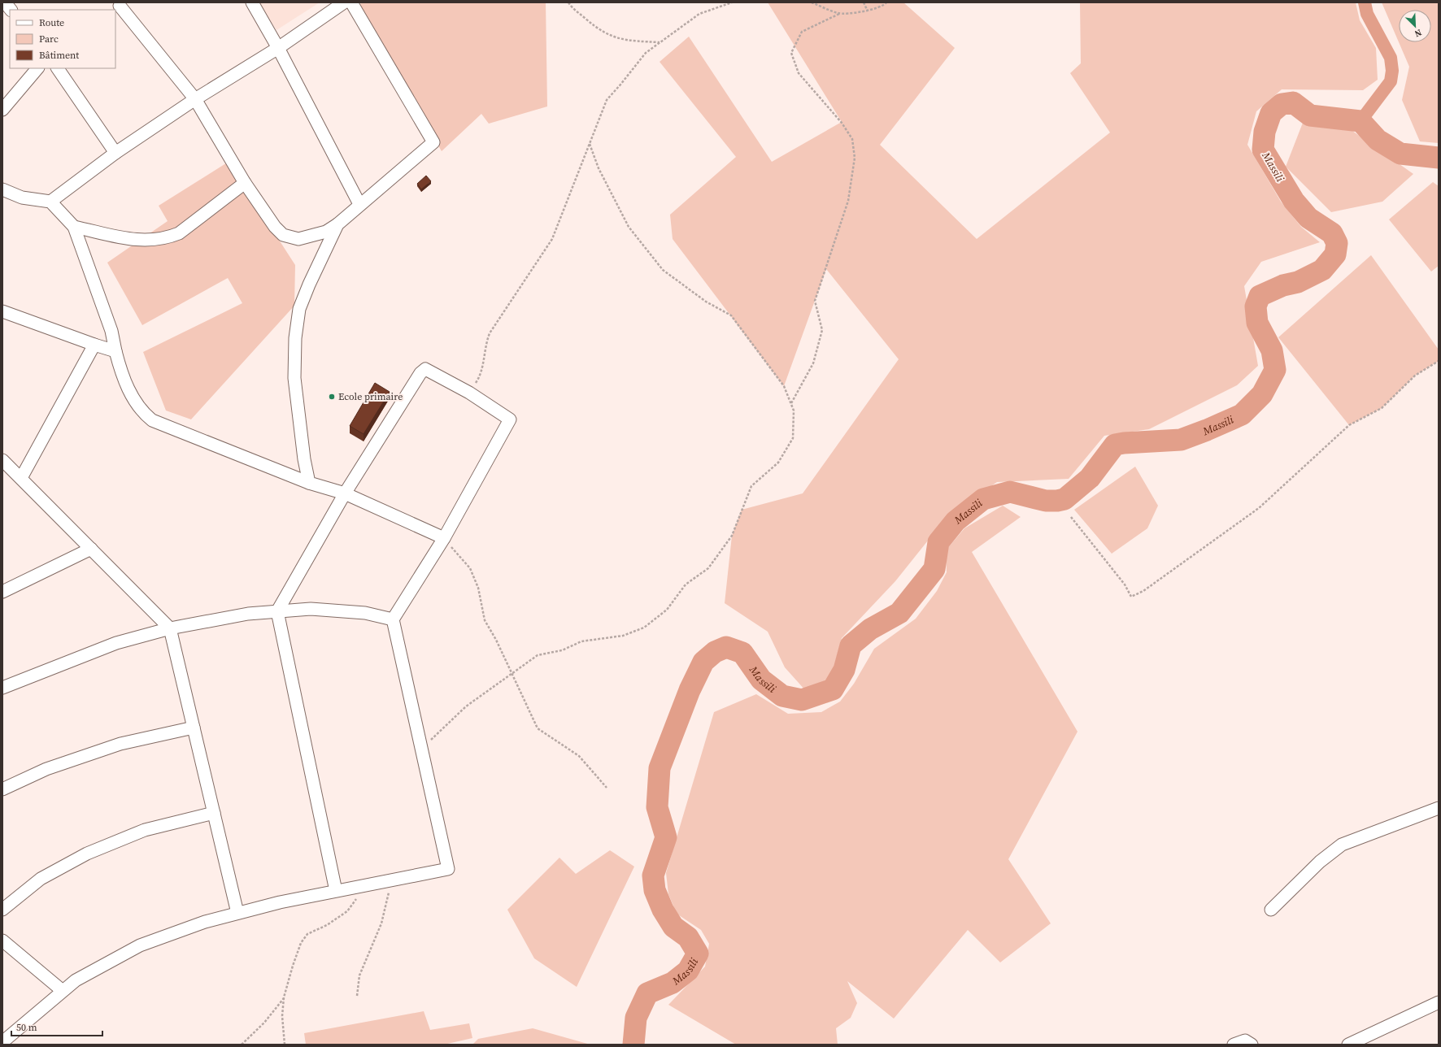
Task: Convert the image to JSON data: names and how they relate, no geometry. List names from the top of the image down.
{
  "water": ["Massili"],
  "places": ["Ecole primaire"],
  "legend": ["Route", "Parc", "Bâtiment"],
  "scale_bar": "50 m",
  "north": "bottom right"
}
